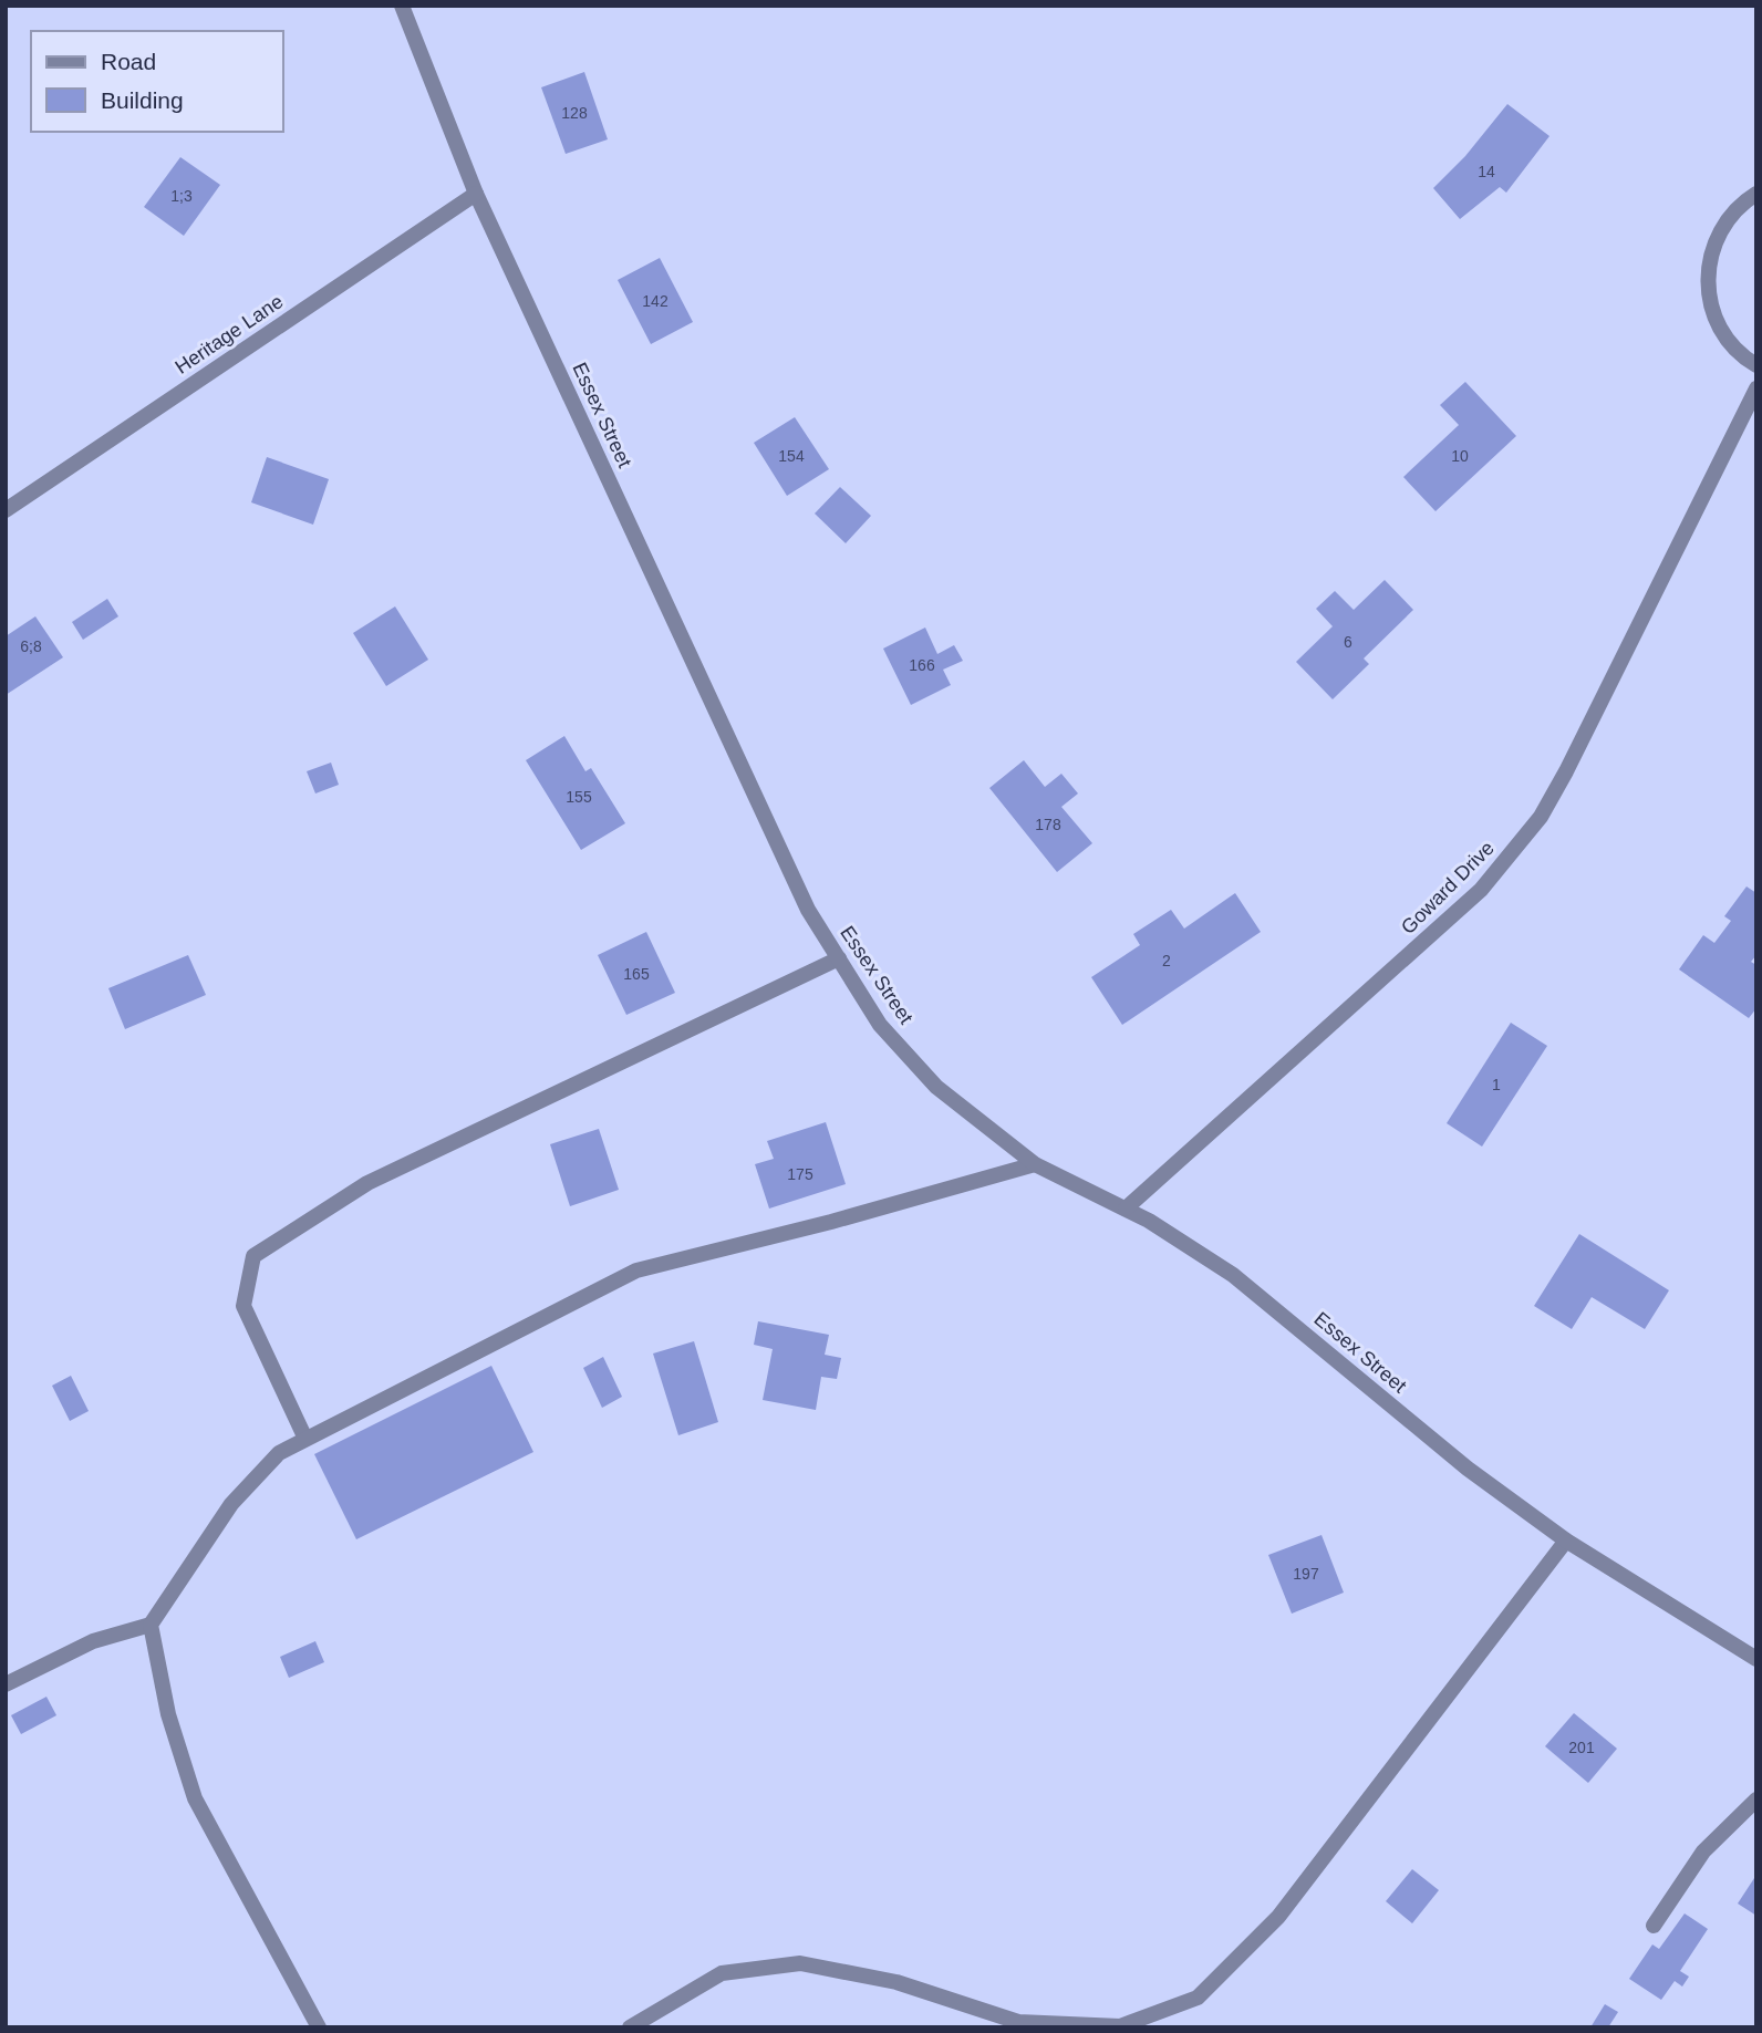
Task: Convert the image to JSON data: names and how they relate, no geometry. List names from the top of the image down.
{
  "streets": {
    "street": ["Heritage Lane", "Essex Street", "Goward Drive"]
  },
  "crossings": [
    ["Heritage Lane", "Essex Street"],
    ["Essex Street", "Goward Drive"]
  ],
  "house_numbers": [
    "128",
    "14",
    "1;3",
    "142",
    "154",
    "10",
    "6",
    "6;8",
    "166",
    "155",
    "178",
    "2",
    "165",
    "1",
    "175",
    "197",
    "201"
  ],
  "legend": ["Road", "Building"]
}
